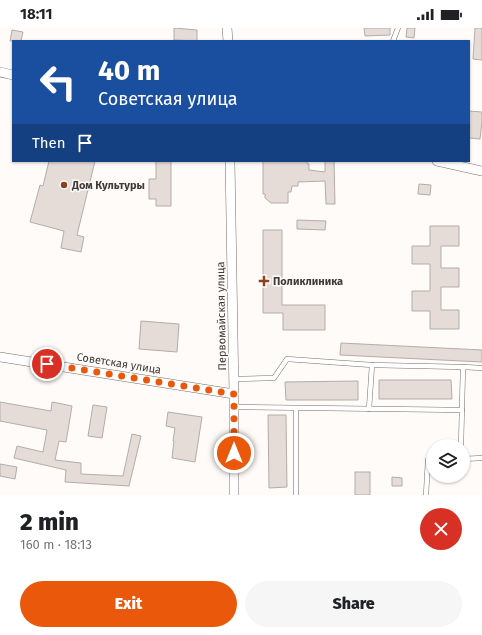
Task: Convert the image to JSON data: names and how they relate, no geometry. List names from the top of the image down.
{
  "streets": {
    "street": ["Первомайская улица", "Советская улица"]
  },
  "crossings": [
    ["Первомайская улица", "Советская улица"]
  ],
  "places": {
    "other": ["Дом Культуры"],
    "health": ["Поликлиника"]
  },
  "page": {
    "status": "18:11",
    "turn": ["40 m", "Советская улица"],
    "then": "Then",
    "heading": ["2 min", "160 m · 18:13"],
    "buttons": ["Exit", "Share"]
  }
}
